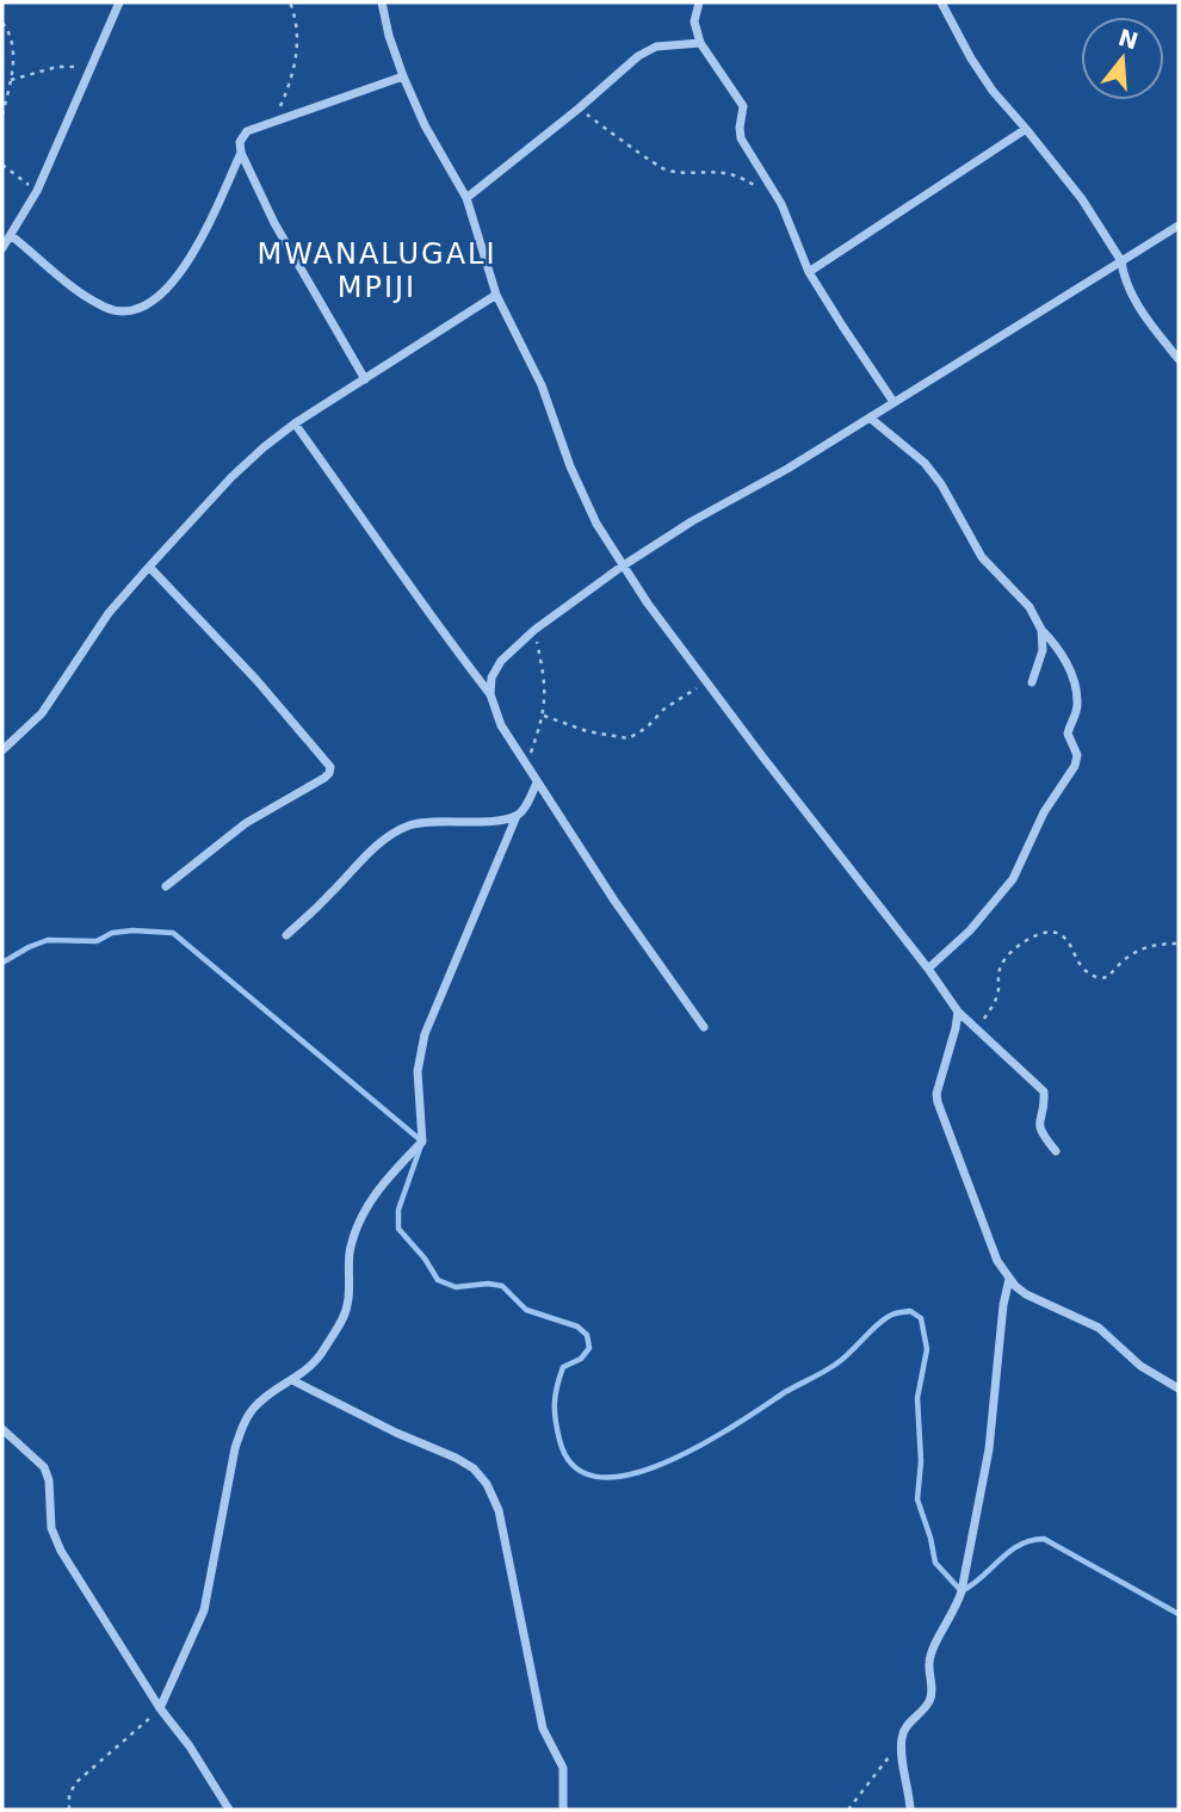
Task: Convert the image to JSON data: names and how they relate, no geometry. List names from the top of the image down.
{
  "districts": ["MWANALUGALI MPIJI"],
  "north": "top"
}
